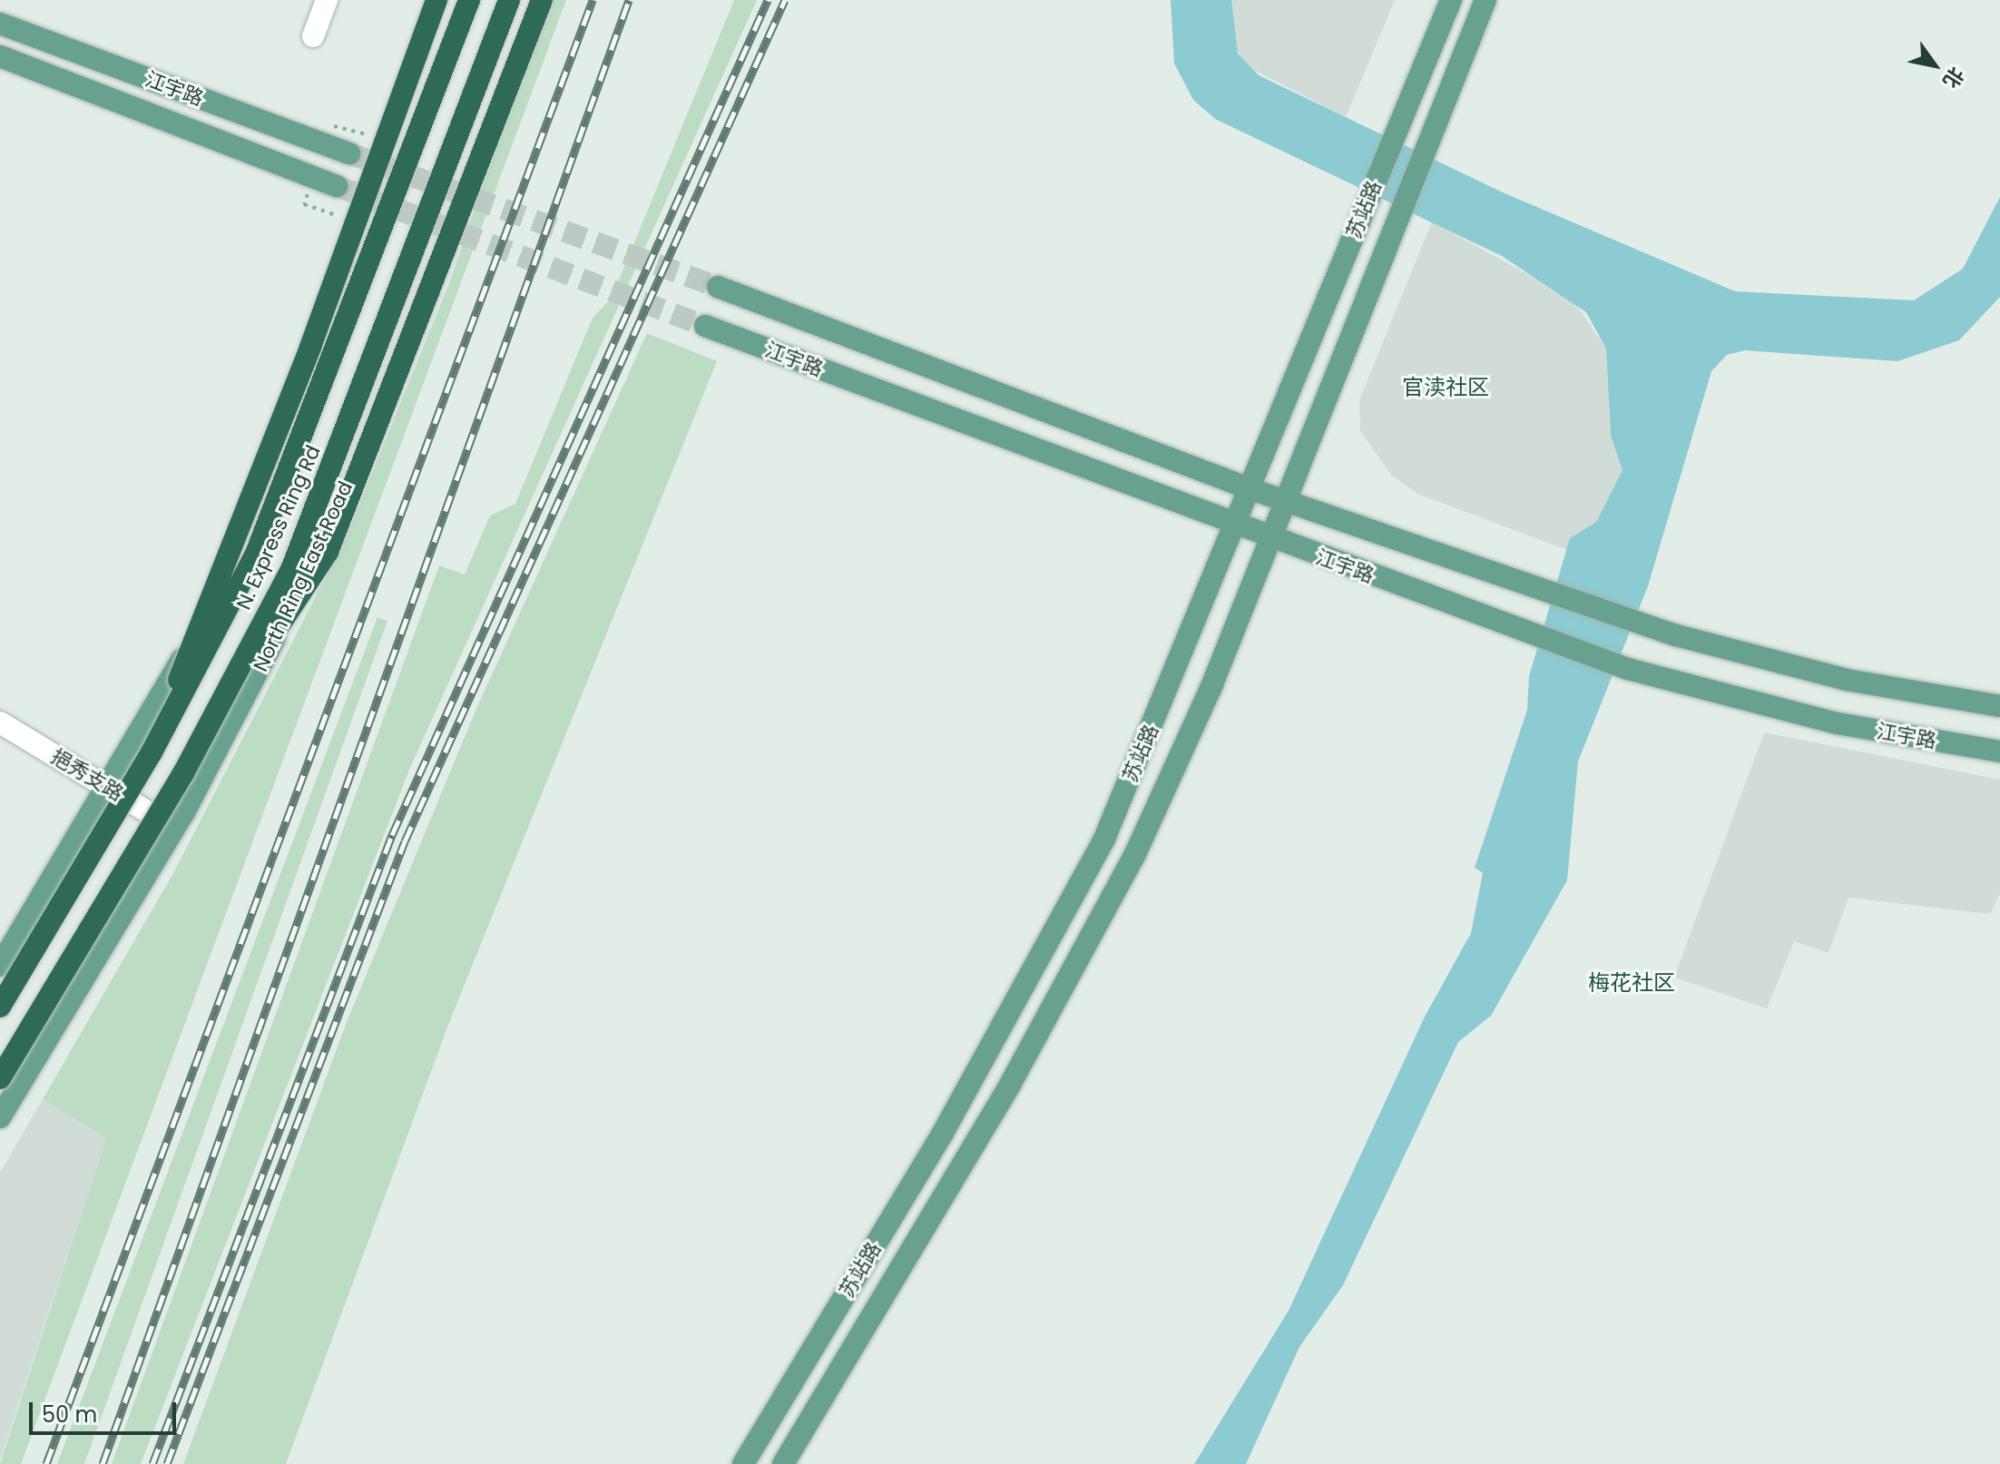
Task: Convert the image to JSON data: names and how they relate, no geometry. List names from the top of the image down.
{
  "streets": {
    "highway": ["N. Express Ring Rd"],
    "main road": ["江宇路", "苏站路", "North Ring East Road"],
    "street": ["挹秀支路"]
  },
  "crossings": [
    ["江宇路", "苏站路"],
    ["North Ring East Road", "挹秀支路"]
  ],
  "districts": ["官渎社区", "梅花社区"],
  "scale_bar": "50 m",
  "north": "bottom right"
}
